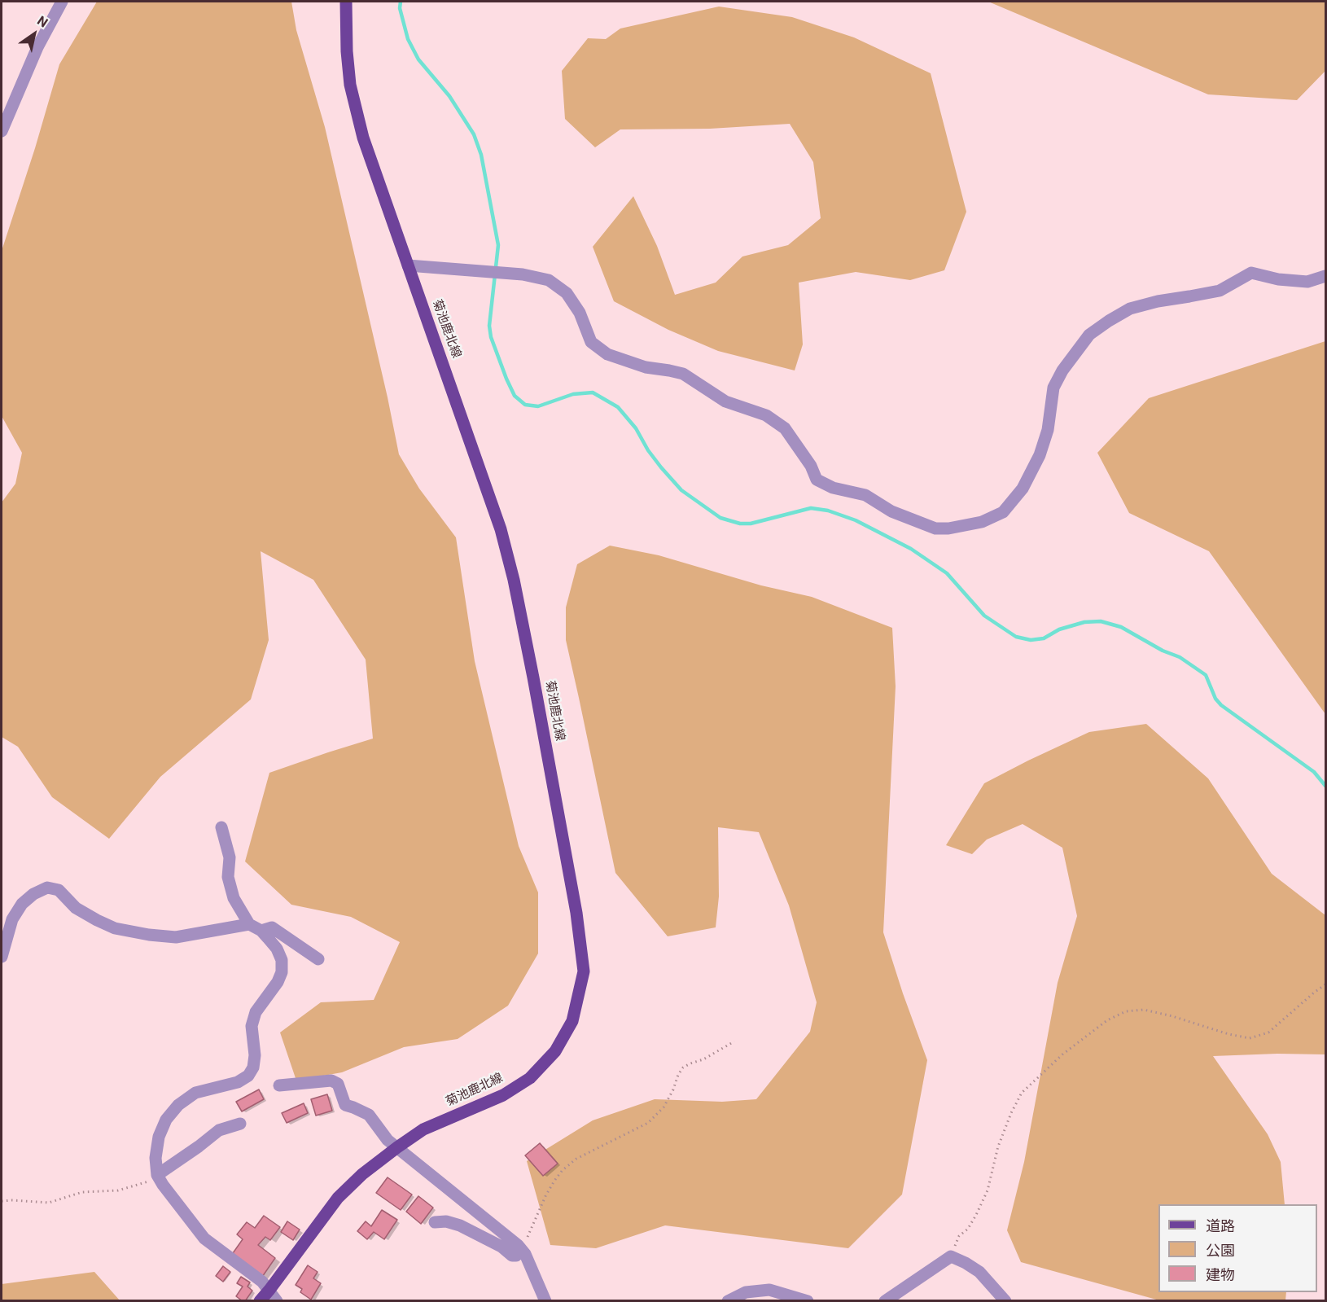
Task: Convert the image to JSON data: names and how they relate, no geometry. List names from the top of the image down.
{
  "streets": {
    "main road": ["菊池鹿北線"]
  },
  "legend": ["道路", "公園", "建物"],
  "north": "top right"
}
